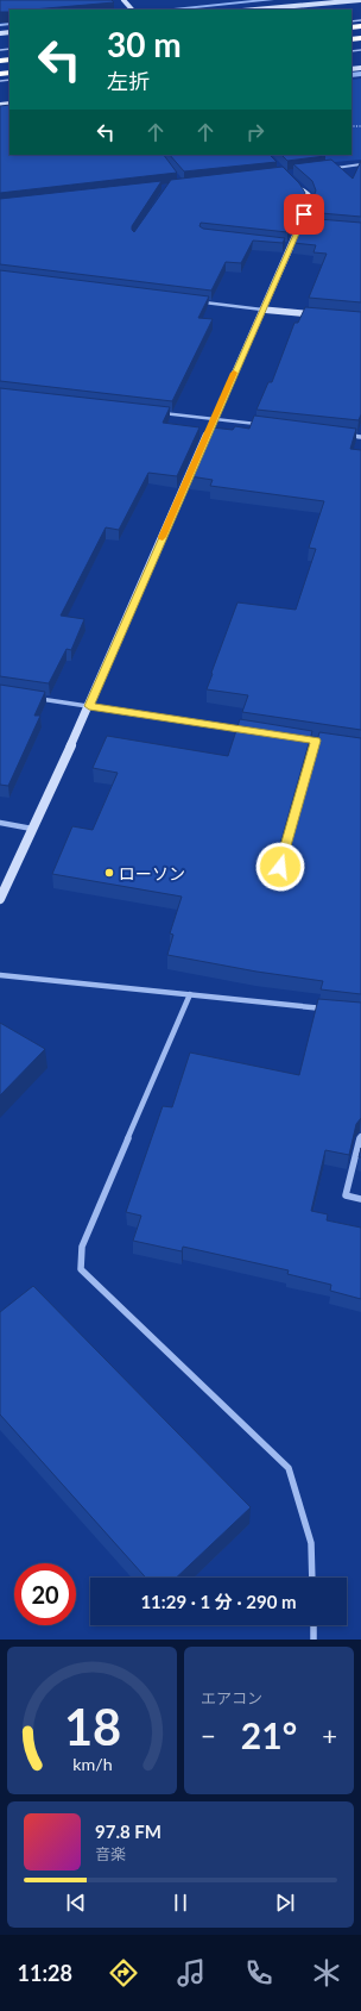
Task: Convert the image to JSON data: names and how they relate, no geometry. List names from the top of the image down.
{
  "places": ["ローソン"],
  "page": {
    "turn": ["30 m", "左折"],
    "limit": "20",
    "trip": "11:29 · 1 分 · 290 m",
    "tile": "エアコン",
    "heat": ["−", "21°", "+"],
    "song": ["97.8 FM", "音楽"],
    "tabs": "11:28",
    "gauge": ["18", "km/h"]
  }
}
